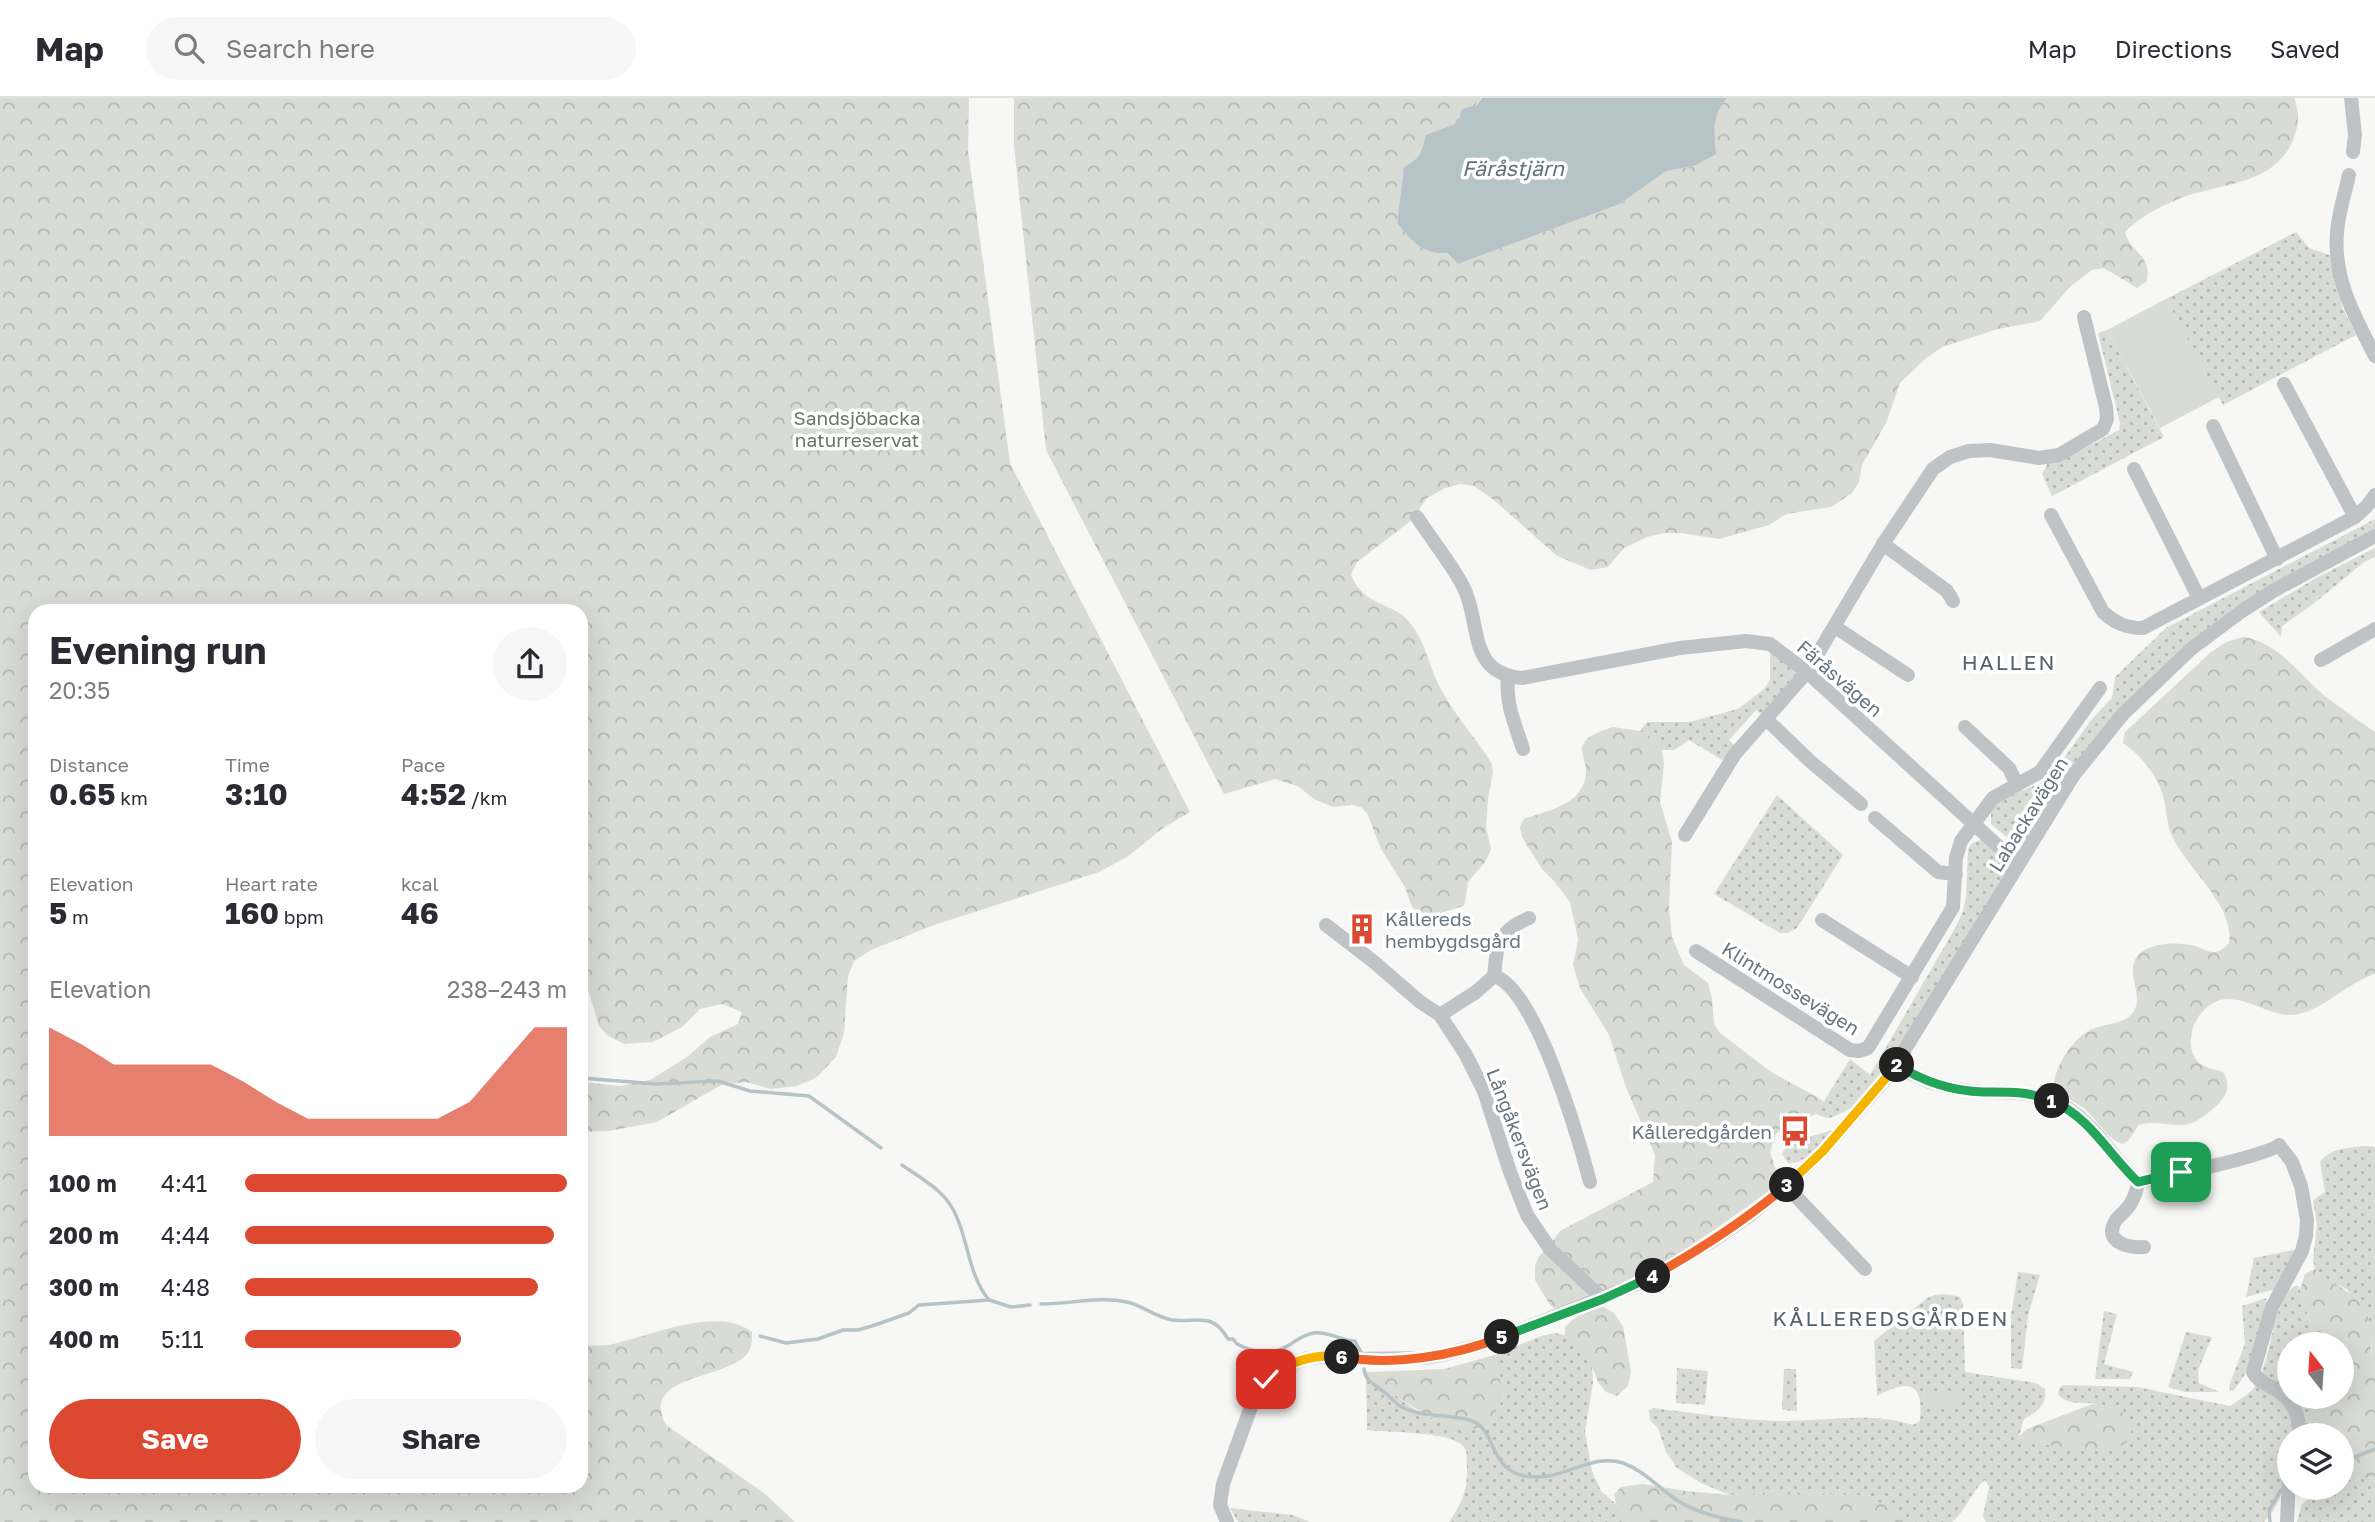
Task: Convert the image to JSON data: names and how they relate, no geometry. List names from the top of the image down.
{
  "streets": {
    "street": [
      "Färåsvägen",
      "Labackavägen",
      "Klintmossevägen",
      "Långåkersvägen"
    ]
  },
  "crossings": [
    ["Färåsvägen", "Labackavägen"],
    ["Färåsvägen", "Klintmossevägen"],
    ["Labackavägen", "Långåkersvägen"]
  ],
  "districts": ["HALLEN", "KÅLLEREDSGÅRDEN"],
  "water": ["Färåstjärn"],
  "parks": ["Sandsjöbacka naturreservat"],
  "places": {
    "building": ["Kållereds hembygdsgård"],
    "bus stop": ["Kålleredgården"]
  },
  "north": "top",
  "page": {
    "header": "Map",
    "search": "Search here",
    "nav": ["Map", "Directions", "Saved"],
    "heading": ["Evening run", "20:35"],
    "stats": [
      ["Distance", "0.65 km"],
      ["Time", "3:10"],
      ["Pace", "4:52 /km"],
      ["Elevation", "5 m"],
      ["Heart rate", "160 bpm"],
      ["kcal", "46"]
    ],
    "chart": ["Elevation", "238–243 m"],
    "pins": [
      "2",
      "1",
      "3",
      "4",
      "5",
      "6"
    ],
    "list": [
      {
        "name": "100 m",
        "note": "4:41"
      },
      {
        "name": "200 m",
        "note": "4:44"
      },
      {
        "name": "300 m",
        "note": "4:48"
      },
      {
        "name": "400 m",
        "note": "5:11"
      }
    ],
    "buttons": ["Save", "Share"]
  }
}
